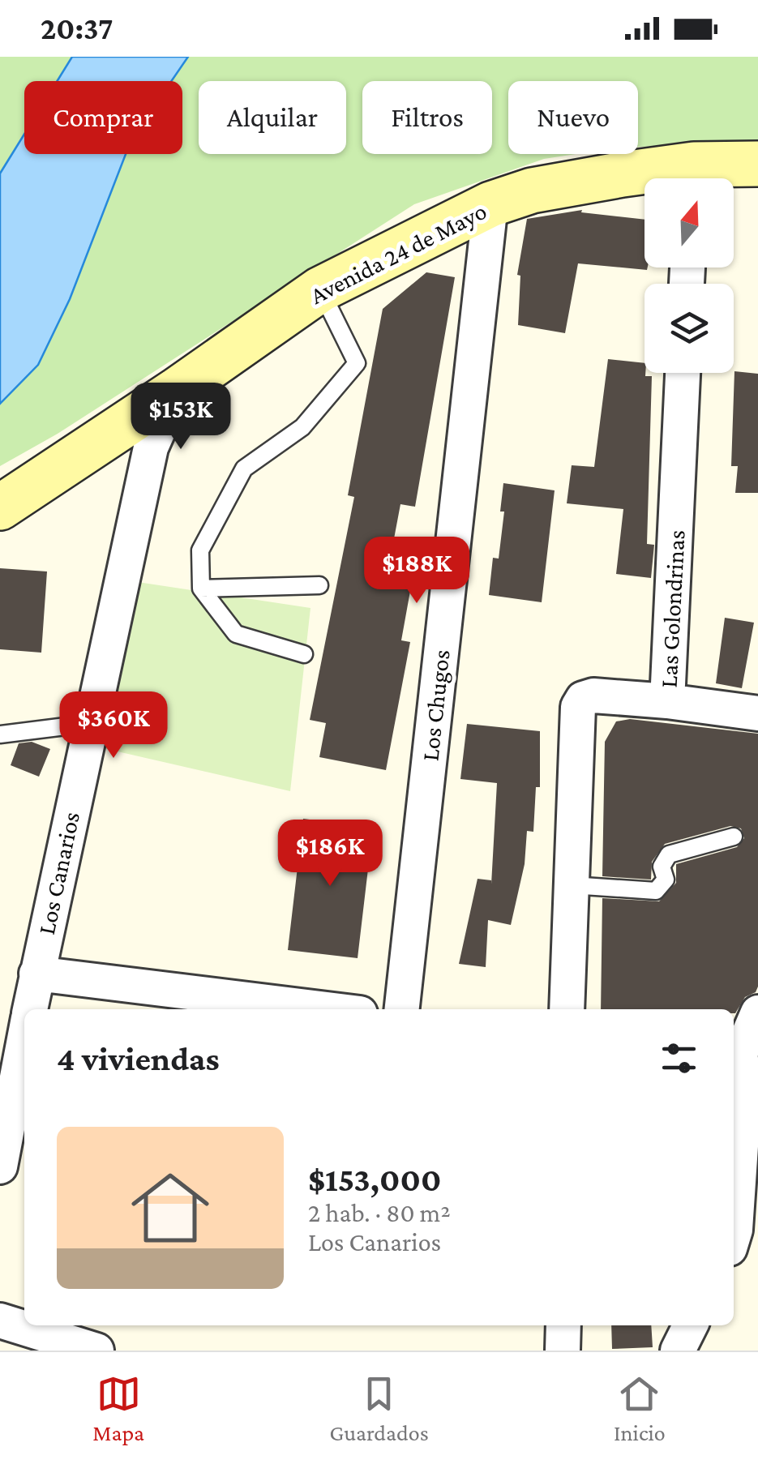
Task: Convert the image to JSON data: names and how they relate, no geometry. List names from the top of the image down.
{
  "streets": {
    "main road": ["Avenida 24 de Mayo"],
    "street": ["Las Golondrinas", "Los Chugos", "Los Canarios"]
  },
  "crossings": [
    ["Avenida 24 de Mayo", "Los Chugos"],
    ["Avenida 24 de Mayo", "Los Canarios"]
  ],
  "north": "top",
  "page": {
    "status": "20:37",
    "chip": [
      "Comprar",
      "Alquilar",
      "Filtros",
      "Nuevo"
    ],
    "price": [
      "$153K",
      "$188K",
      "$360K",
      "$186K"
    ],
    "heading": "4 viviendas",
    "list": [
      {
        "name": "$153,000",
        "note": "2 hab. · 80 m² · Los Canarios"
      }
    ],
    "tabs": ["Mapa", "Guardados", "Inicio"]
  }
}
